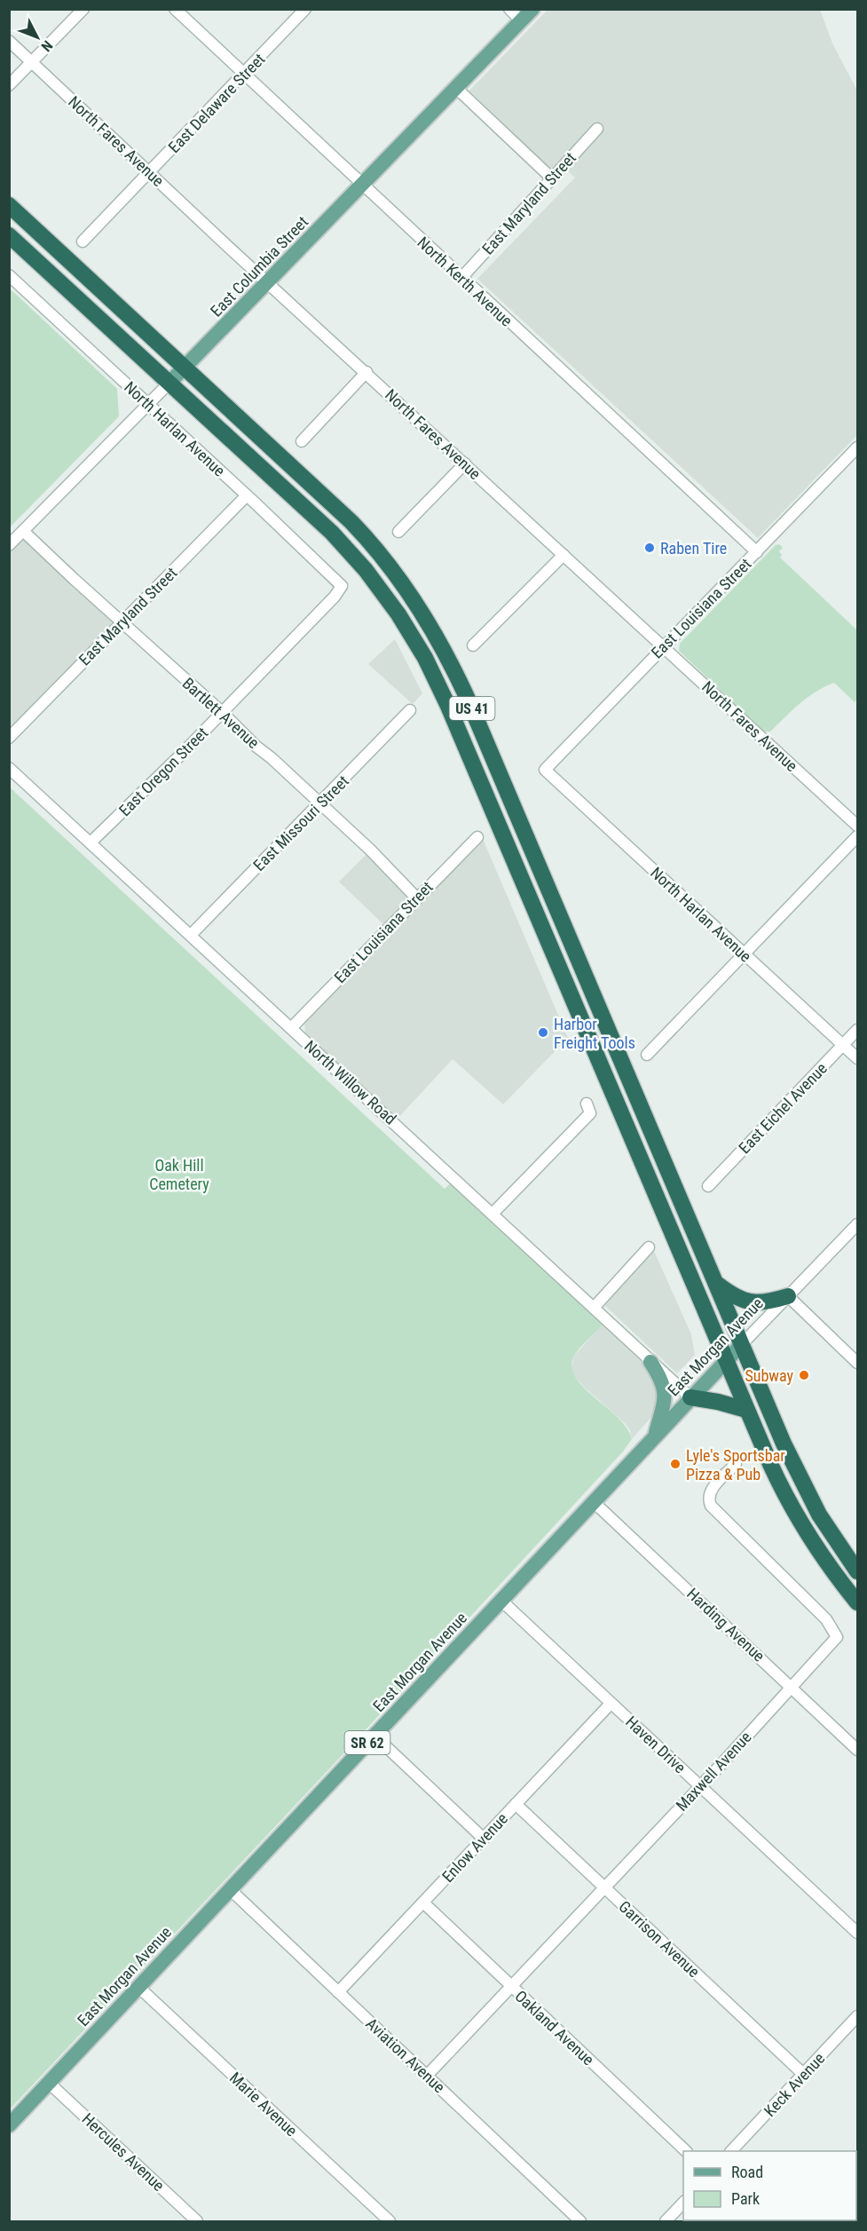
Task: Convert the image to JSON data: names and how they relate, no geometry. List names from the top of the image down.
{
  "streets": {
    "highway": ["US 41"],
    "main road": ["East Columbia Street", "East Morgan Avenue", "SR 62"],
    "street": [
      "East Delaware Street",
      "North Fares Avenue",
      "East Maryland Street",
      "North Kerth Avenue",
      "North Harlan Avenue",
      "East Louisiana Street",
      "Bartlett Avenue",
      "East Oregon Street",
      "East Missouri Street",
      "North Willow Road",
      "East Eichel Avenue",
      "Harding Avenue",
      "Haven Drive",
      "Maxwell Avenue",
      "Enlow Avenue",
      "Garrison Avenue",
      "Oakland Avenue",
      "Aviation Avenue",
      "Keck Avenue",
      "Marie Avenue",
      "Hercules Avenue"
    ]
  },
  "crossings": [
    ["East Delaware Street", "North Fares Avenue"],
    ["East Delaware Street", "North Kerth Avenue"],
    ["North Fares Avenue", "East Columbia Street"],
    ["North Fares Avenue", "East Louisiana Street"],
    ["East Maryland Street", "North Kerth Avenue"],
    ["East Maryland Street", "North Harlan Avenue"],
    ["East Maryland Street", "Bartlett Avenue"],
    ["East Columbia Street", "North Kerth Avenue"],
    ["East Columbia Street", "North Harlan Avenue"],
    ["East Columbia Street", "US 41"],
    ["East Columbia Street", "Bartlett Avenue"],
    ["North Kerth Avenue", "East Louisiana Street"],
    ["North Harlan Avenue", "East Louisiana Street"],
    ["North Harlan Avenue", "East Oregon Street"],
    ["North Harlan Avenue", "East Eichel Avenue"],
    ["East Louisiana Street", "Bartlett Avenue"],
    ["East Louisiana Street", "North Willow Road"],
    ["US 41", "East Morgan Avenue"],
    ["Bartlett Avenue", "East Oregon Street"],
    ["Bartlett Avenue", "East Missouri Street"],
    ["East Oregon Street", "North Willow Road"],
    ["East Missouri Street", "North Willow Road"],
    ["North Willow Road", "East Morgan Avenue"],
    ["East Morgan Avenue", "Harding Avenue"],
    ["East Morgan Avenue", "Haven Drive"],
    ["East Morgan Avenue", "Aviation Avenue"],
    ["East Morgan Avenue", "Marie Avenue"],
    ["East Morgan Avenue", "Hercules Avenue"],
    ["Harding Avenue", "Maxwell Avenue"],
    ["Haven Drive", "Maxwell Avenue"],
    ["Haven Drive", "Enlow Avenue"],
    ["Maxwell Avenue", "Garrison Avenue"],
    ["Maxwell Avenue", "Oakland Avenue"],
    ["Maxwell Avenue", "Aviation Avenue"],
    ["Enlow Avenue", "Garrison Avenue"],
    ["Enlow Avenue", "Oakland Avenue"],
    ["Enlow Avenue", "Aviation Avenue"],
    ["Garrison Avenue", "Keck Avenue"]
  ],
  "parks": ["Oak Hill Cemetery"],
  "places": [
    "Raben Tire",
    "Harbor Freight Tools",
    "Subway",
    "Lyle's Sportsbar Pizza & Pub"
  ],
  "legend": ["Road", "Park"],
  "north": "bottom right"
}
